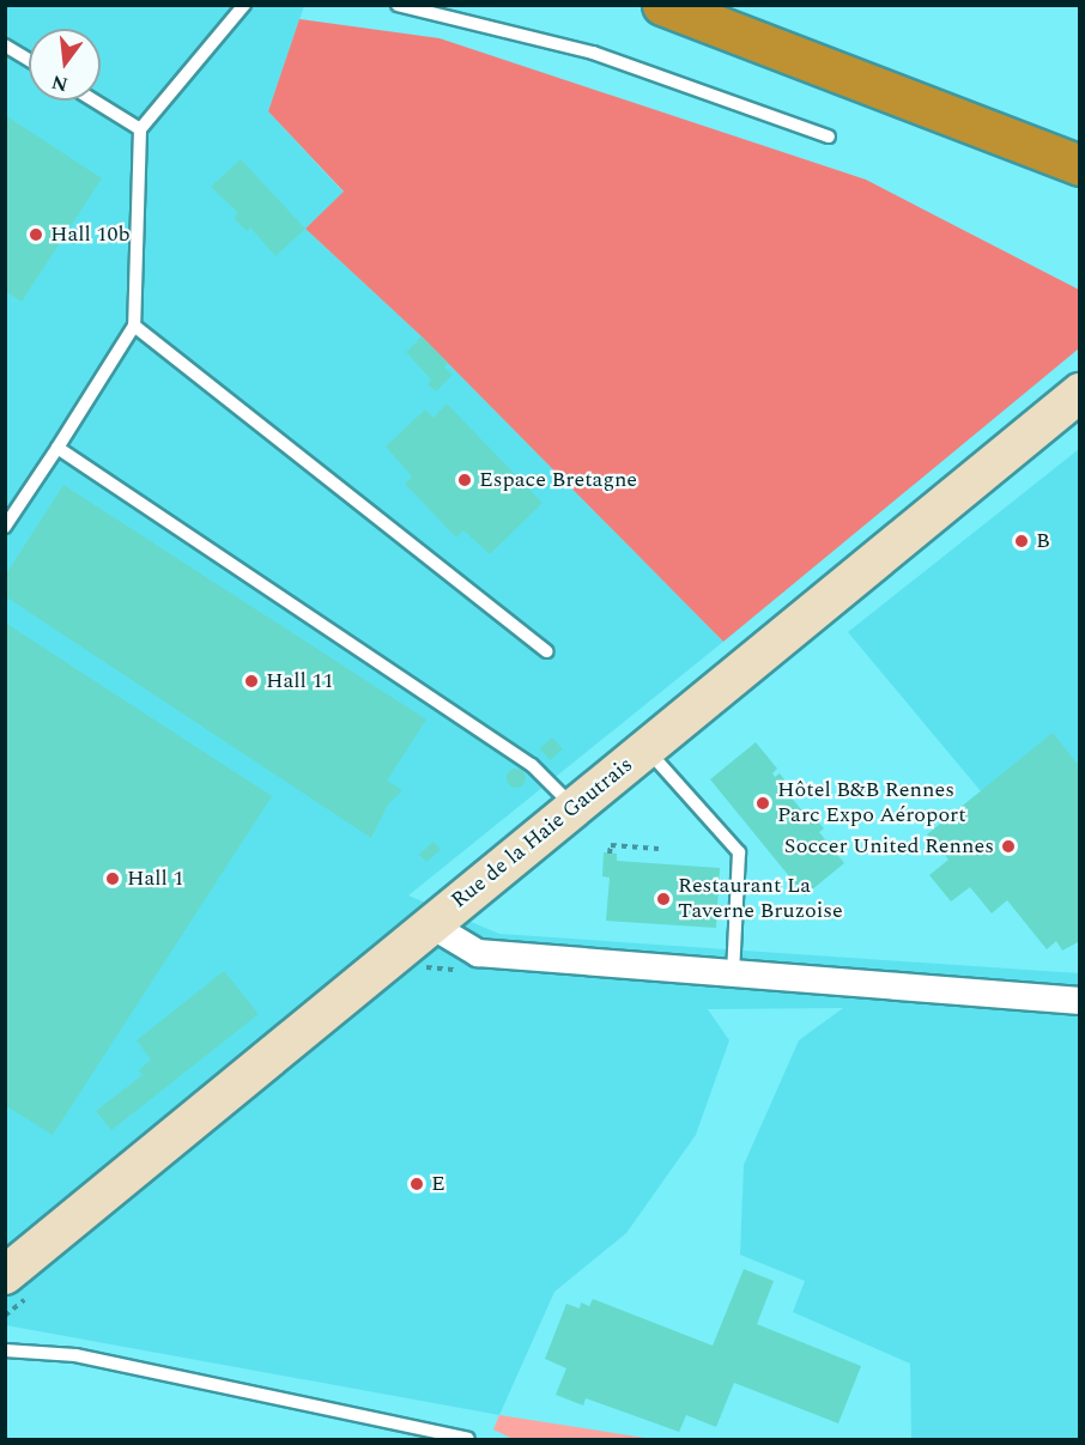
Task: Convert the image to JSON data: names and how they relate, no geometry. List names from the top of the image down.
{
  "streets": {
    "street": ["Rue de la Haie Gautrais"]
  },
  "places": [
    "Hall 10b",
    "Espace Bretagne",
    "B",
    "Hall 11",
    "Hôtel B&B Rennes Parc Expo Aéroport",
    "Soccer United Rennes",
    "Hall 1",
    "Restaurant La Taverne Bruzoise",
    "E"
  ],
  "north": "bottom"
}
